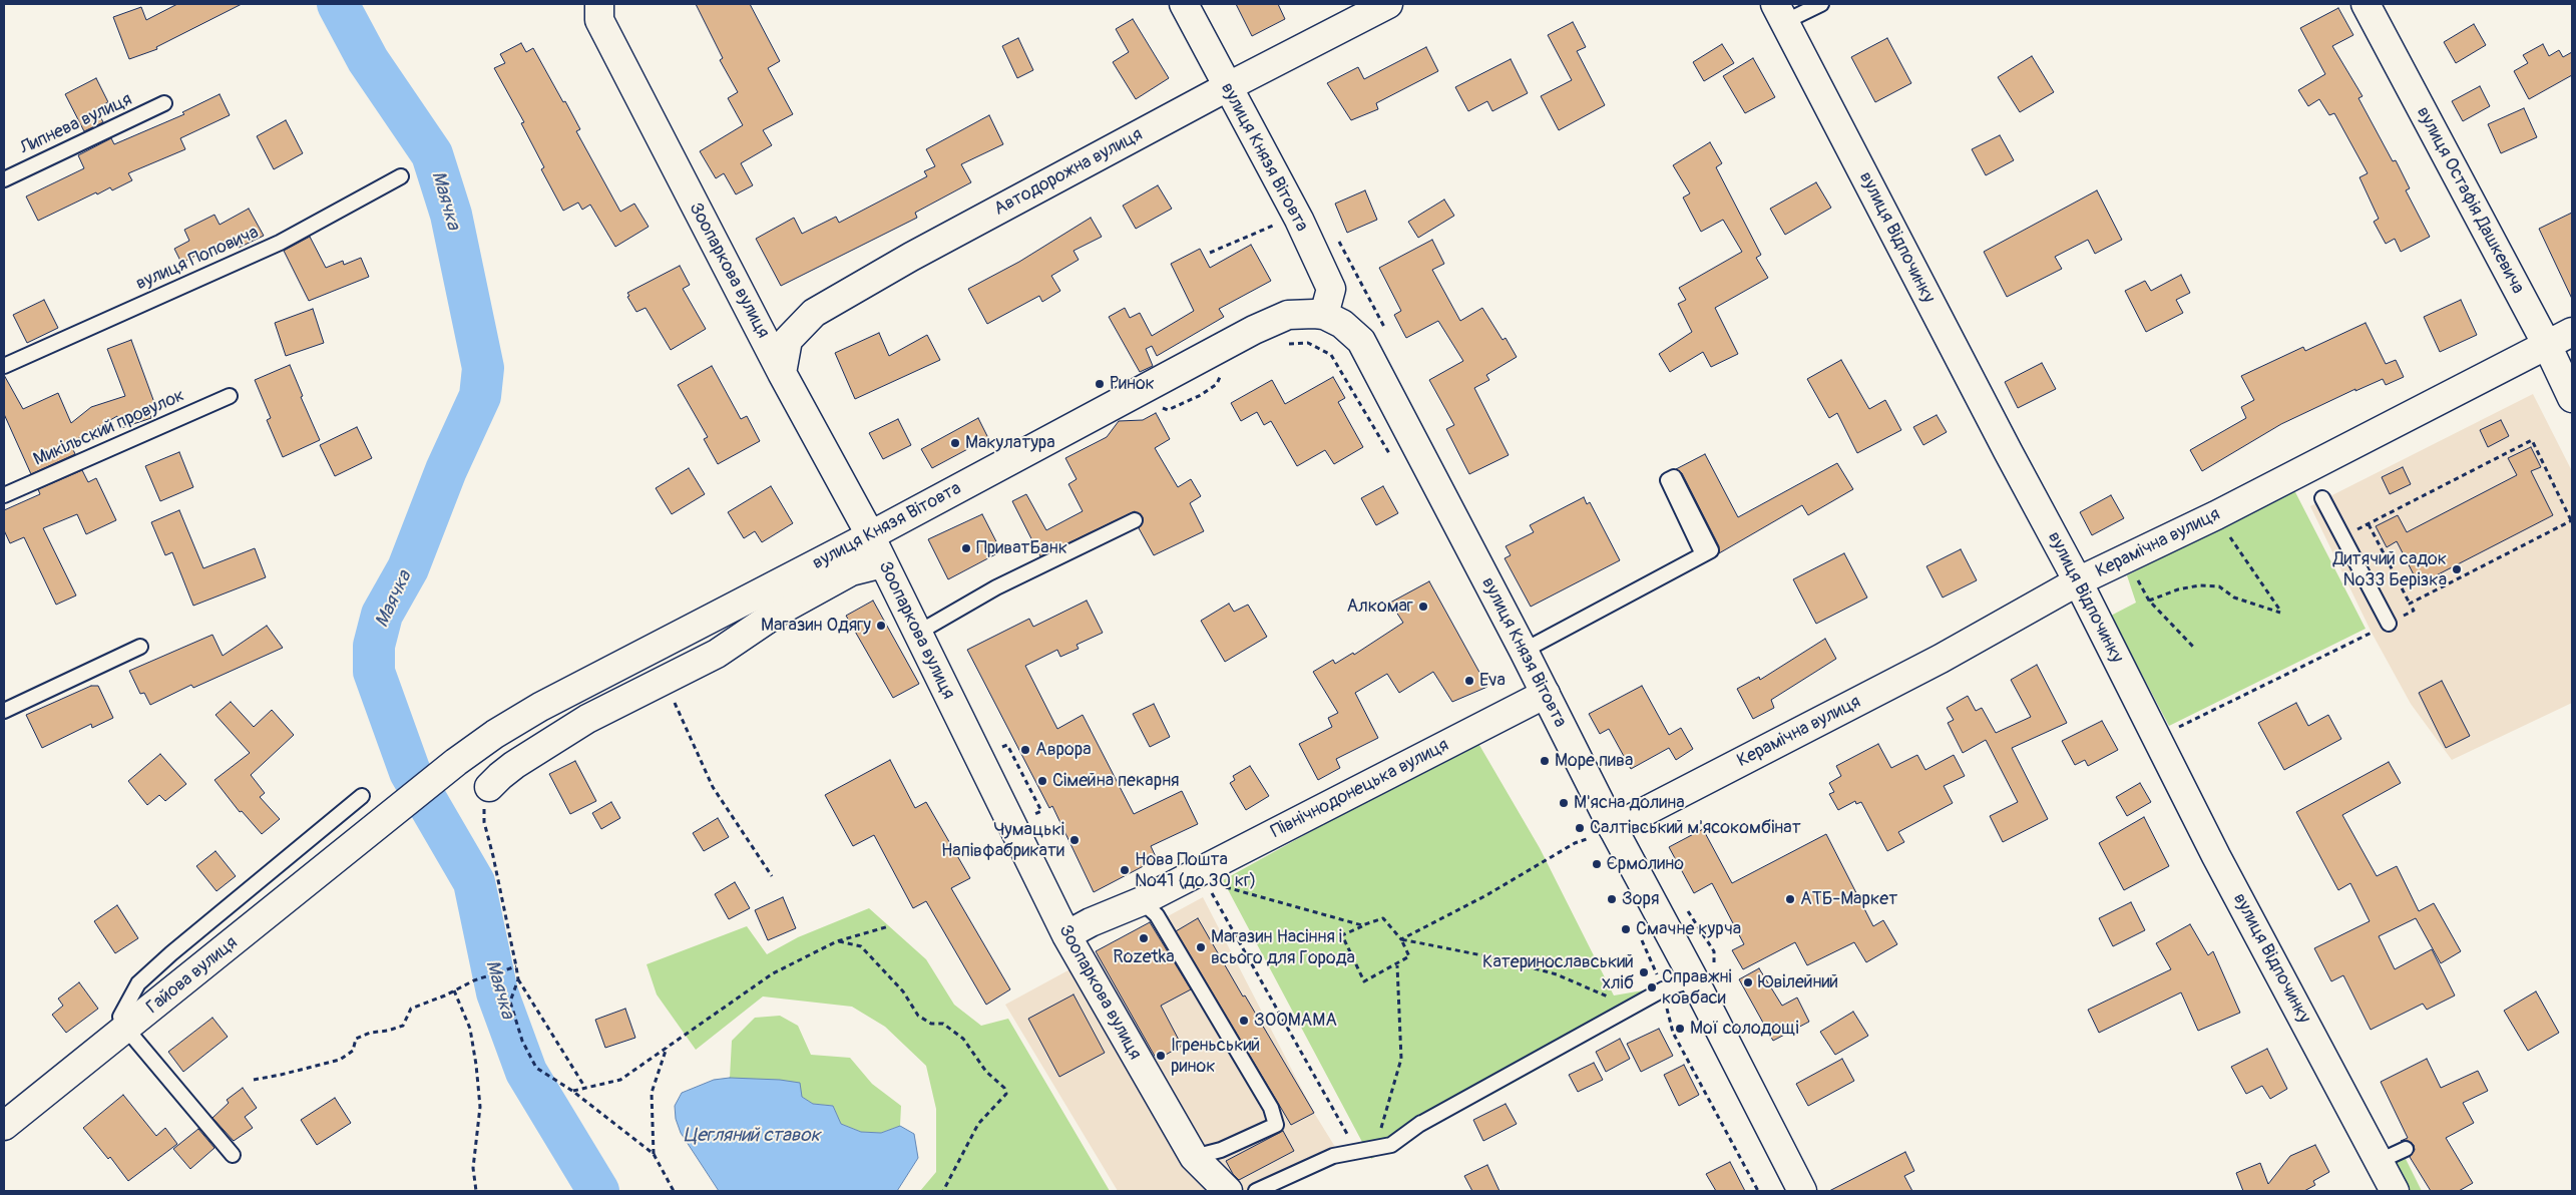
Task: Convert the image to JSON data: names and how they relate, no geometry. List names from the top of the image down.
{
  "streets": {
    "street": [
      "вулиця Князя Вітовта",
      "Автодорожна вулиця",
      "вулиця Остафія Дашкевича",
      "вулиця Відпочинку",
      "Зоопаркова вулиця",
      "Керамічна вулиця",
      "Північнодонецька вулиця",
      "Гайова вулиця"
    ],
    "lane": ["Липнева вулиця", "вулиця Поповича", "Микільский провулок"]
  },
  "crossings": [
    ["вулиця Князя Вітовта", "Автодорожна вулиця"],
    ["вулиця Князя Вітовта", "Зоопаркова вулиця"],
    ["вулиця Князя Вітовта", "Керамічна вулиця"],
    ["вулиця Князя Вітовта", "Північнодонецька вулиця"],
    ["вулиця Князя Вітовта", "Гайова вулиця"],
    ["Автодорожна вулиця", "Зоопаркова вулиця"],
    ["вулиця Остафія Дашкевича", "Керамічна вулиця"],
    ["вулиця Відпочинку", "Керамічна вулиця"],
    ["Зоопаркова вулиця", "Північнодонецька вулиця"]
  ],
  "water": ["Маячка", "Цегляний ставок"],
  "places": [
    "Ринок",
    "Макулатура",
    "ПриватБанк",
    "Дитячий садок №33 Берізка",
    "Алкомаг",
    "Магазин Одягу",
    "Eva",
    "Аврора",
    "Море пива",
    "Сімейна пекарня",
    "М'ясна долина",
    "Салтівський м'ясокомбінат",
    "Чумацькі Напівфабрикати",
    "Єрмолино",
    "Нова Пошта №41 (до 30 кг)",
    "Зоря",
    "АТБ-Маркет",
    "Смачне курча",
    "Rozetka",
    "Магазин Насіння і всього для Города",
    "Катеринославський хліб",
    "Ювілейний",
    "Справжні ковбаси",
    "ЗООМАМА",
    "Мої солодощі",
    "Ігреньський ринок"
  ]
}
